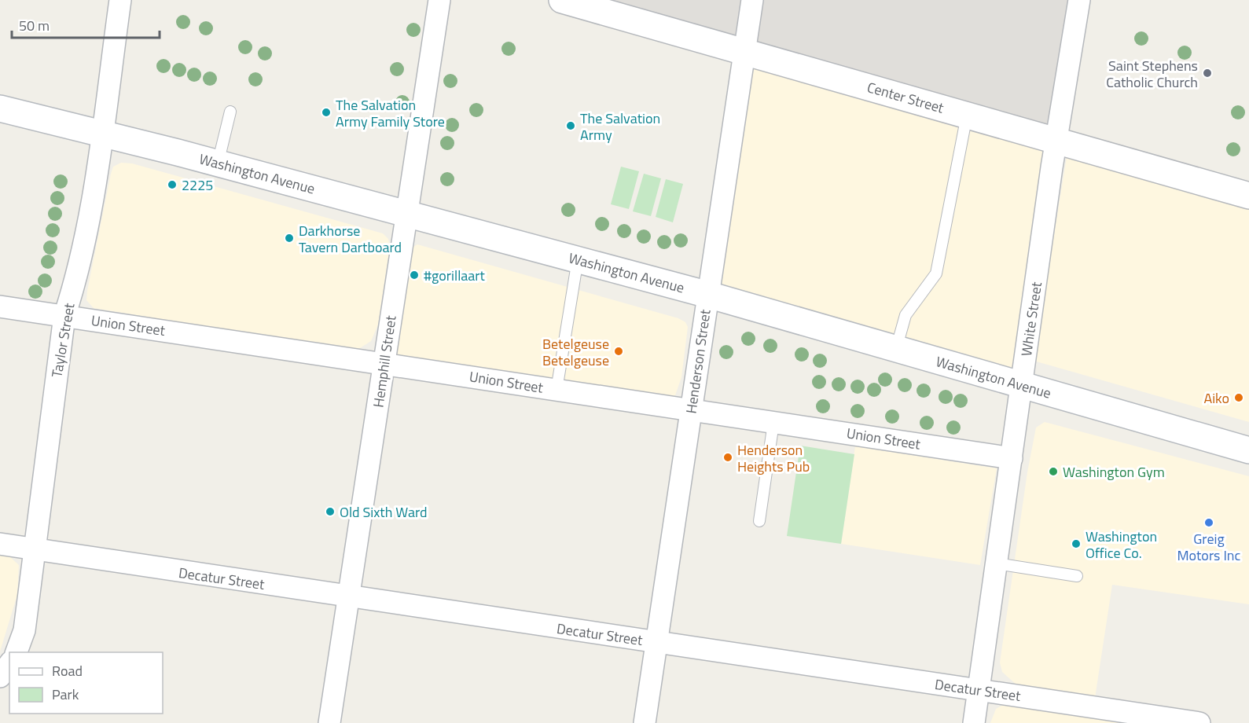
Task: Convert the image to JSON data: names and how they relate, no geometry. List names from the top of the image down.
{
  "streets": {
    "main road": ["Center Street", "Washington Avenue"],
    "street": [
      "White Street",
      "Union Street",
      "Taylor Street",
      "Hemphill Street",
      "Henderson Street",
      "Decatur Street"
    ]
  },
  "crossings": [
    ["Center Street", "White Street"],
    ["Center Street", "Henderson Street"],
    ["Washington Avenue", "White Street"],
    ["Washington Avenue", "Taylor Street"],
    ["Washington Avenue", "Hemphill Street"],
    ["Washington Avenue", "Henderson Street"],
    ["White Street", "Union Street"],
    ["White Street", "Decatur Street"],
    ["Union Street", "Taylor Street"],
    ["Union Street", "Hemphill Street"],
    ["Union Street", "Henderson Street"],
    ["Taylor Street", "Decatur Street"],
    ["Hemphill Street", "Decatur Street"],
    ["Henderson Street", "Decatur Street"]
  ],
  "places": [
    "Saint Stephens Catholic Church",
    "The Salvation Army Family Store",
    "The Salvation Army",
    "2225",
    "Darkhorse Tavern Dartboard",
    "#gorillaart",
    "Betelgeuse Betelgeuse",
    "Aiko",
    "Henderson Heights Pub",
    "Washington Gym",
    "Old Sixth Ward",
    "Greig Motors Inc",
    "Washington Office Co."
  ],
  "legend": ["Road", "Park"],
  "scale_bar": "50 m"
}
